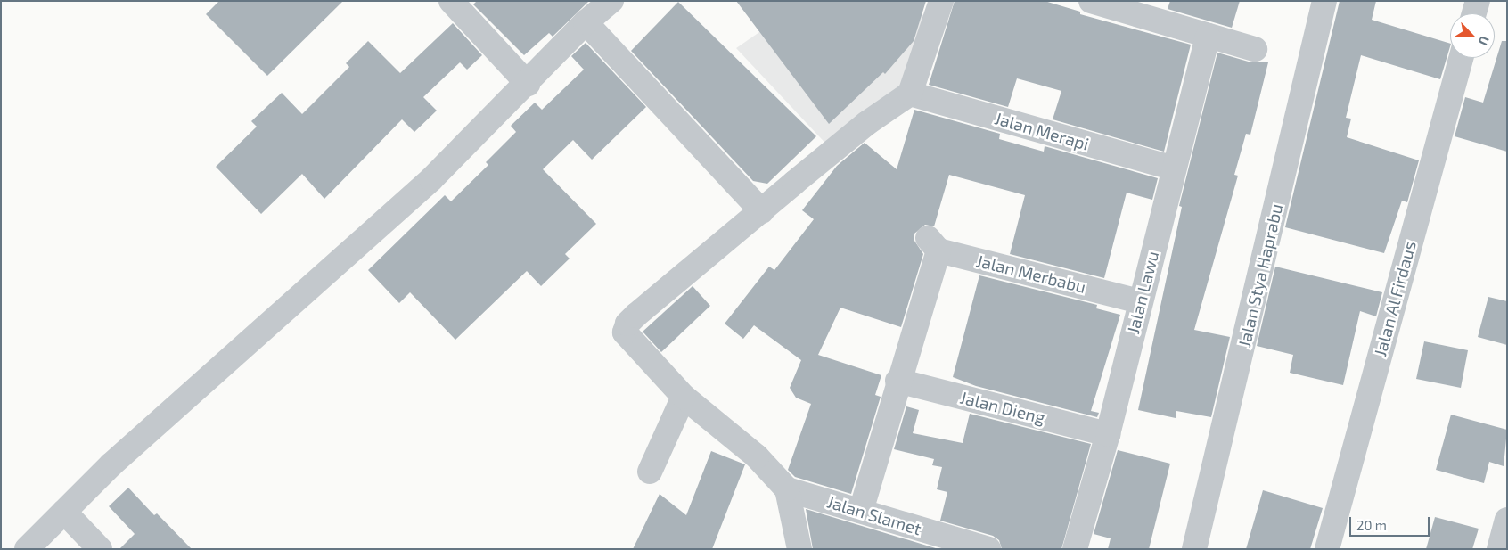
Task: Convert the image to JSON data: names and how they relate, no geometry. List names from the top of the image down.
{
  "streets": {
    "street": [
      "Jalan Merapi",
      "Jalan Merbabu",
      "Jalan Stya Haprabu",
      "Jalan Lawu",
      "Jalan Al Firdaus",
      "Jalan Dieng",
      "Jalan Slamet"
    ]
  },
  "crossings": [
    ["Jalan Merapi", "Jalan Lawu"],
    ["Jalan Merbabu", "Jalan Lawu"],
    ["Jalan Merbabu", "Jalan Dieng"],
    ["Jalan Lawu", "Jalan Dieng"]
  ],
  "scale_bar": "20 m",
  "north": "bottom right"
}
